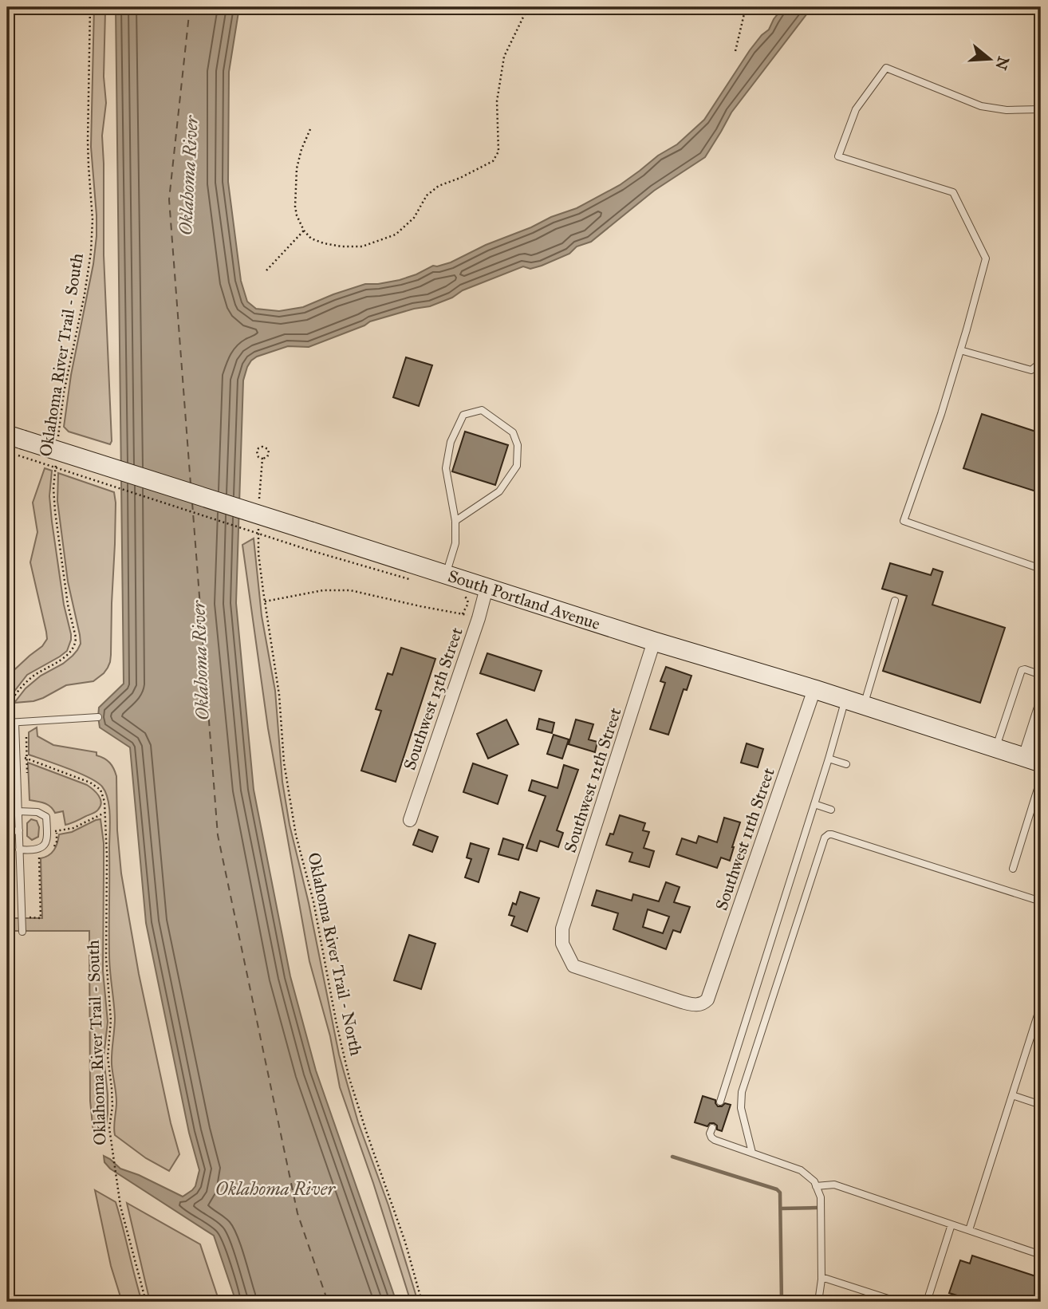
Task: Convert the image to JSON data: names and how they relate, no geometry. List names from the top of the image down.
{
  "streets": {
    "main road": ["South Portland Avenue"],
    "street": ["Southwest 13th Street", "Southwest 12th Street", "Southwest 11th Street"],
    "path": ["Oklahoma River Trail - South", "Oklahoma River Trail - North"]
  },
  "crossings": [
    ["South Portland Avenue", "Southwest 13th Street"],
    ["South Portland Avenue", "Southwest 12th Street"],
    ["South Portland Avenue", "Southwest 11th Street"],
    ["Southwest 12th Street", "Southwest 11th Street"]
  ],
  "water": ["Oklahoma River"],
  "north": "right"
}
